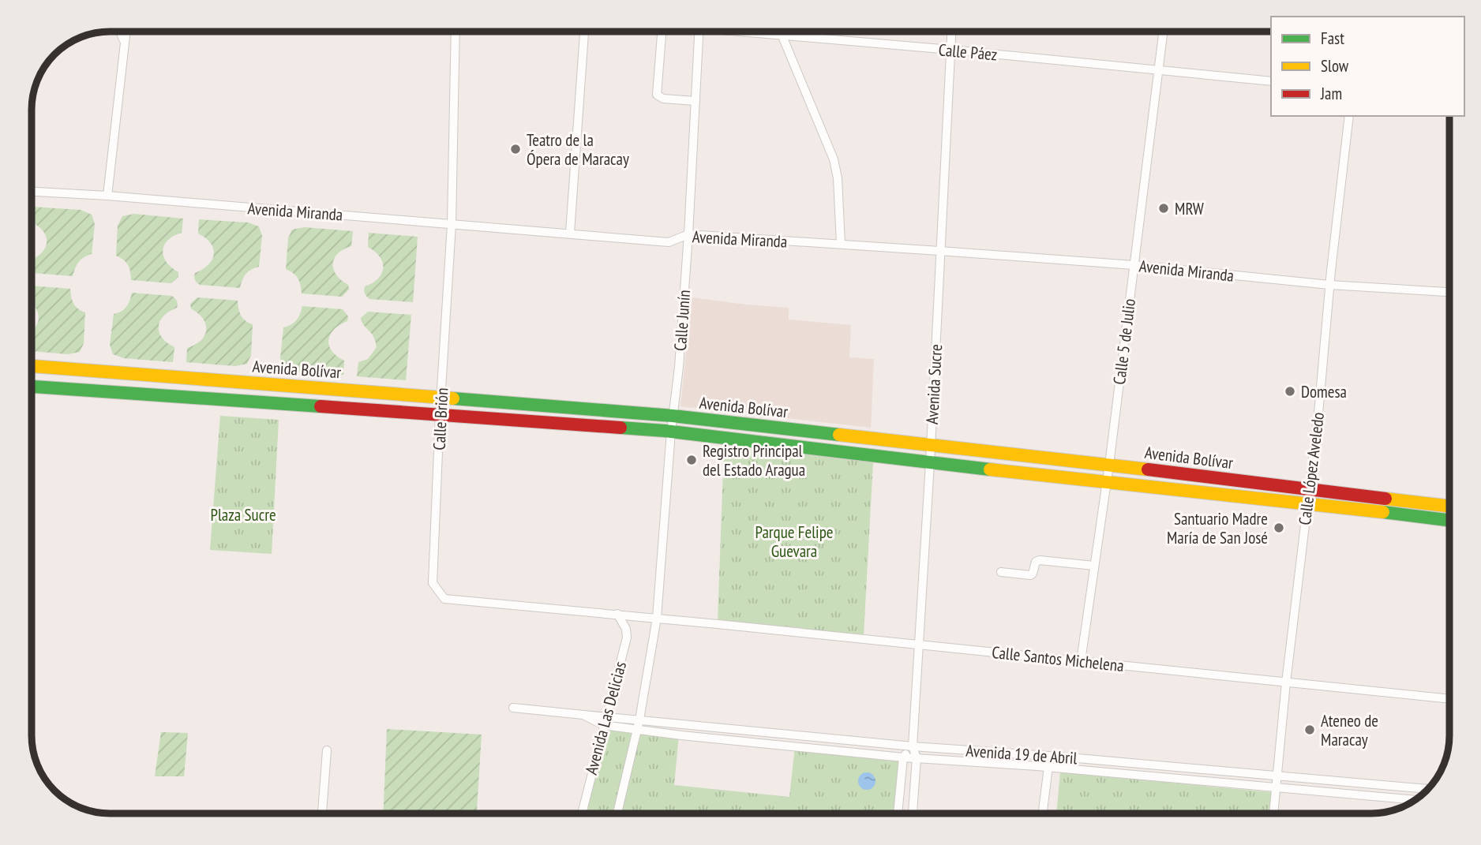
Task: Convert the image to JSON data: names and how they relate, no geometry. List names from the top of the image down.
{
  "streets": {
    "main road": ["Avenida Bolívar"],
    "street": [
      "Calle Páez",
      "Avenida Miranda",
      "Calle Junín",
      "Calle 5 de Julio",
      "Avenida Sucre",
      "Calle Brión",
      "Calle López Aveledo",
      "Calle Santos Michelena",
      "Avenida Las Delicias",
      "Avenida 19 de Abril"
    ]
  },
  "crossings": [
    ["Calle Páez", "Calle 5 de Julio"],
    ["Calle Páez", "Avenida Sucre"],
    ["Avenida Miranda", "Calle Junín"],
    ["Avenida Miranda", "Calle 5 de Julio"],
    ["Avenida Miranda", "Avenida Sucre"],
    ["Avenida Miranda", "Calle Brión"],
    ["Avenida Miranda", "Calle López Aveledo"],
    ["Calle Junín", "Avenida Bolívar"],
    ["Calle Junín", "Calle Brión"],
    ["Calle Junín", "Calle Santos Michelena"],
    ["Calle Junín", "Avenida Las Delicias"],
    ["Calle 5 de Julio", "Avenida Bolívar"],
    ["Calle 5 de Julio", "Calle Santos Michelena"],
    ["Avenida Bolívar", "Avenida Sucre"],
    ["Avenida Bolívar", "Calle Brión"],
    ["Avenida Bolívar", "Calle López Aveledo"],
    ["Avenida Sucre", "Calle Santos Michelena"],
    ["Avenida Sucre", "Avenida 19 de Abril"],
    ["Calle Brión", "Calle Santos Michelena"],
    ["Calle Brión", "Avenida Las Delicias"],
    ["Calle López Aveledo", "Calle Santos Michelena"],
    ["Calle López Aveledo", "Avenida 19 de Abril"],
    ["Calle Santos Michelena", "Avenida Las Delicias"],
    ["Avenida Las Delicias", "Avenida 19 de Abril"]
  ],
  "parks": ["Plaza Sucre", "Parque Felipe Guevara"],
  "places": [
    "Teatro de la Ópera de Maracay",
    "MRW",
    "Domesa",
    "Registro Principal del Estado Aragua",
    "Santuario Madre María de San José",
    "Ateneo de Maracay"
  ],
  "legend": ["Fast", "Slow", "Jam"]
}
